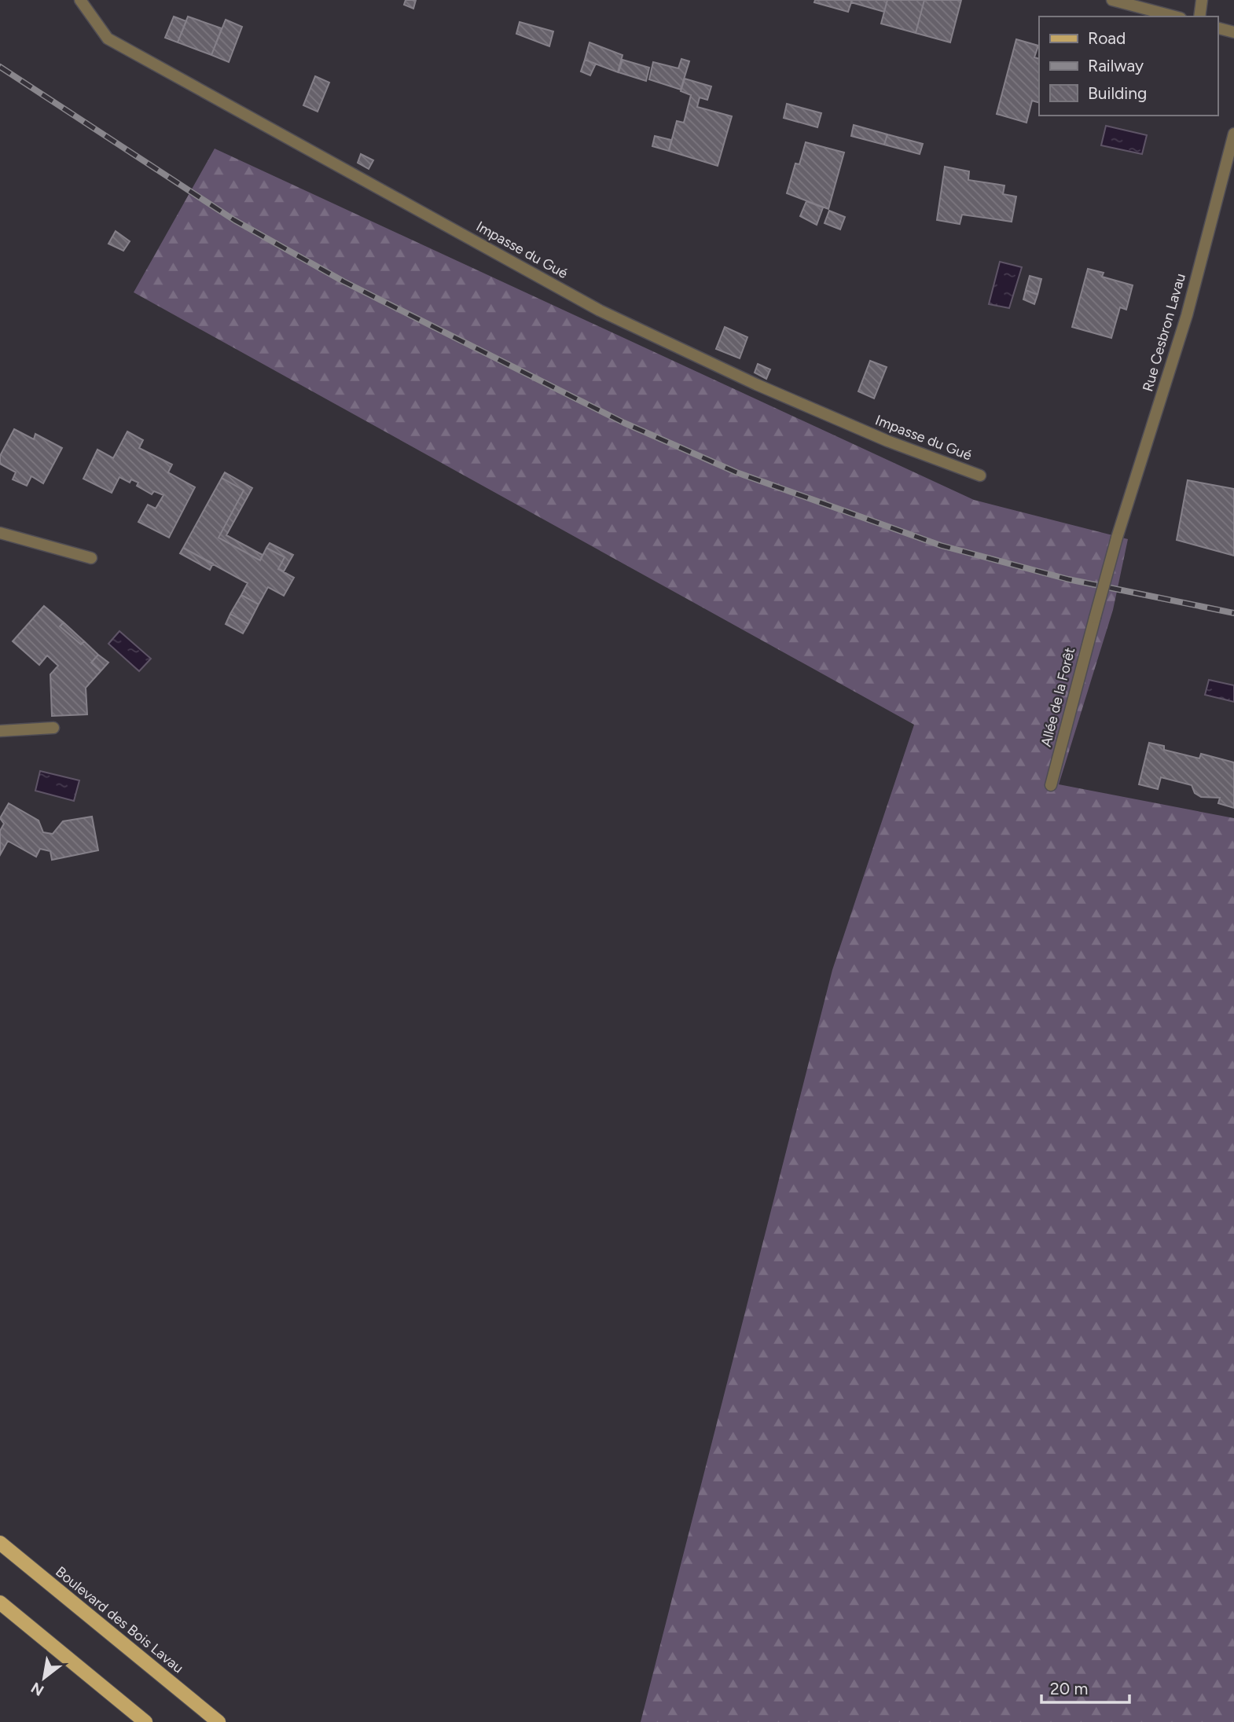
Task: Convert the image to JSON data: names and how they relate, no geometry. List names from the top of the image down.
{
  "streets": {
    "main road": ["Boulevard des Bois Lavau"],
    "street": ["Impasse du Gué", "Rue Cesbron Lavau", "Allée de la Forêt"]
  },
  "crossings": [
    ["Rue Cesbron Lavau", "Allée de la Forêt"]
  ],
  "legend": ["Road", "Railway", "Building"],
  "scale_bar": "20 m",
  "north": "bottom left"
}
